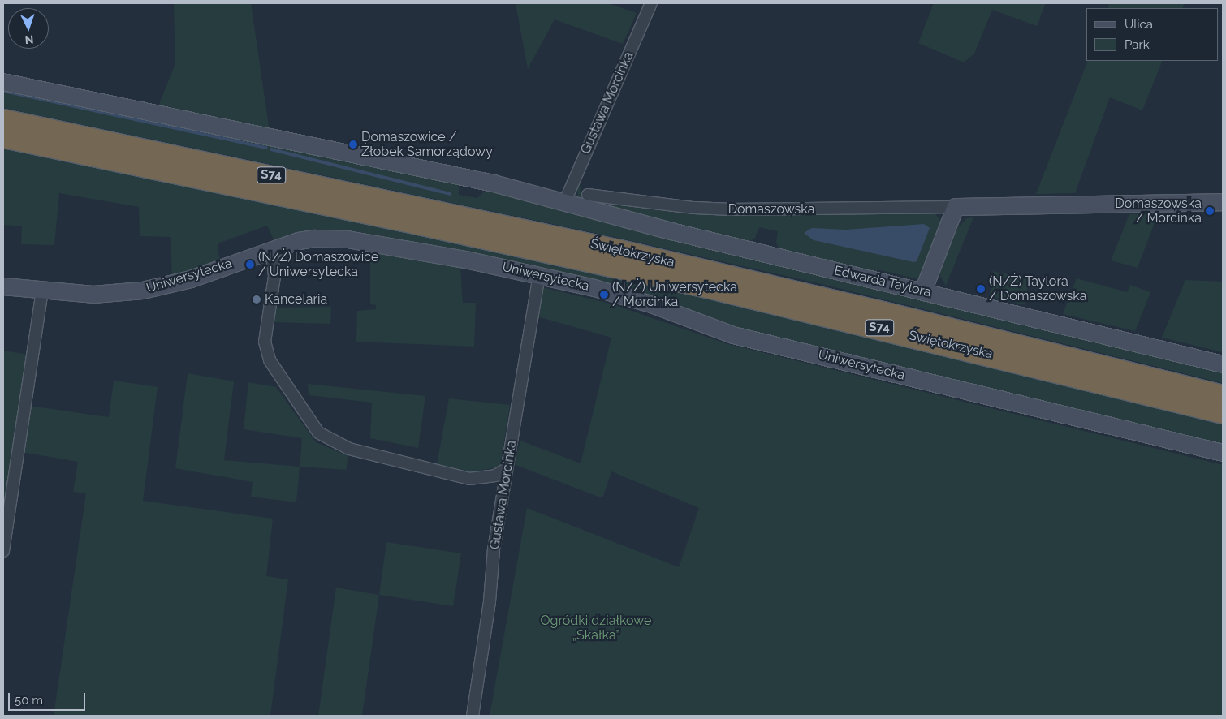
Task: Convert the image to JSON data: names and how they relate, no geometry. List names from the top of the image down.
{
  "streets": {
    "highway": ["S74", "Świętokrzyska"],
    "street": [
      "Gustawa Morcinka",
      "Domaszowska",
      "Uniwersytecka",
      "Edwarda Taylora"
    ]
  },
  "crossings": [
    ["Gustawa Morcinka", "Uniwersytecka"],
    ["Gustawa Morcinka", "Edwarda Taylora"],
    ["S74", "Świętokrzyska"]
  ],
  "parks": ["Ogródki działkowe „Skałka”"],
  "places": [
    "Domaszowice / Żłobek Samorządowy",
    "Domaszowska / Morcinka",
    "(N/Ż) Domaszowice / Uniwersytecka",
    "(N/Ż) Taylora / Domaszowska",
    "(N/Ż) Uniwersytecka / Morcinka",
    "Kancelaria"
  ],
  "legend": ["Ulica", "Park"],
  "scale_bar": "50 m",
  "north": "bottom"
}
